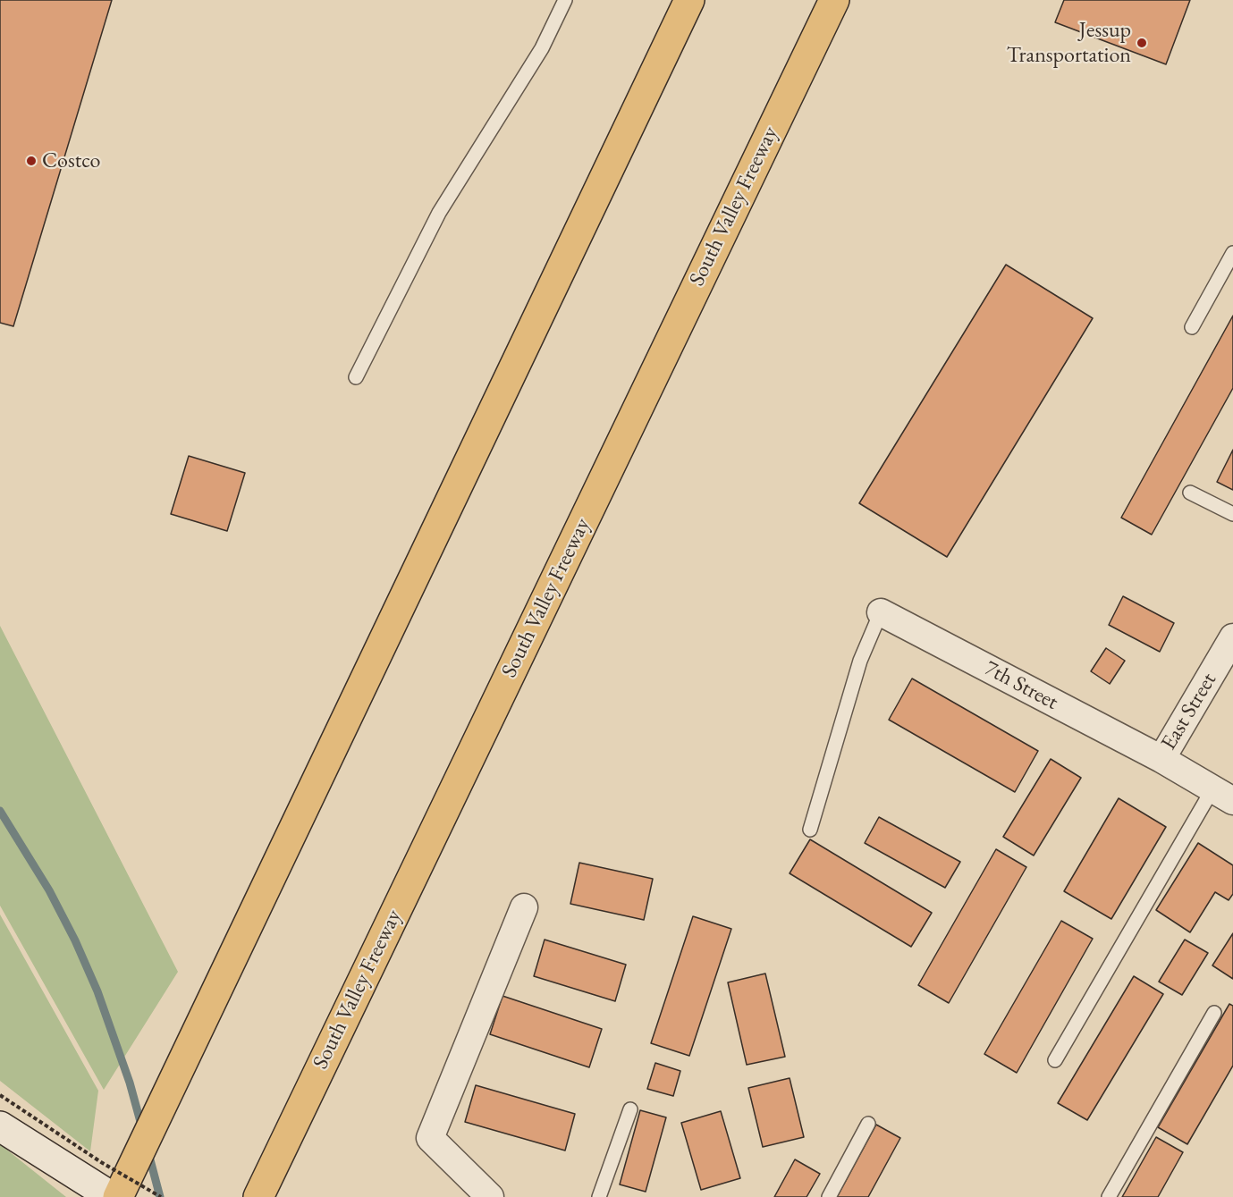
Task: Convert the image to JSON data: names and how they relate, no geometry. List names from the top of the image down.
{
  "streets": {
    "highway": ["South Valley Freeway"],
    "street": ["7th Street", "East Street"]
  },
  "crossings": [
    ["7th Street", "East Street"]
  ],
  "places": ["Jessup Transportation", "Costco"]
}
